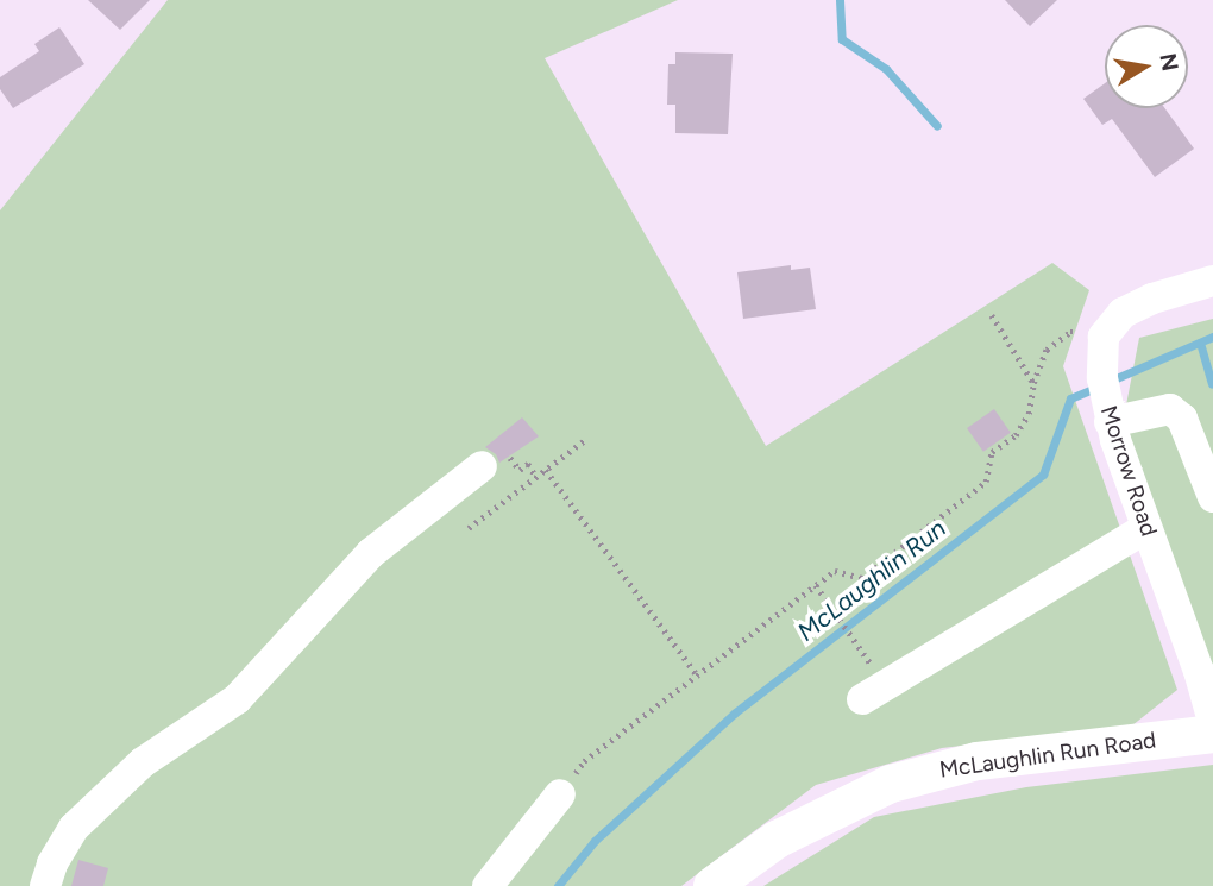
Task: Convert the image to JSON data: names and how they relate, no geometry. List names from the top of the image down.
{
  "streets": {
    "main road": ["McLaughlin Run Road"],
    "street": ["Morrow Road"]
  },
  "water": ["McLaughlin Run"],
  "north": "right"
}
